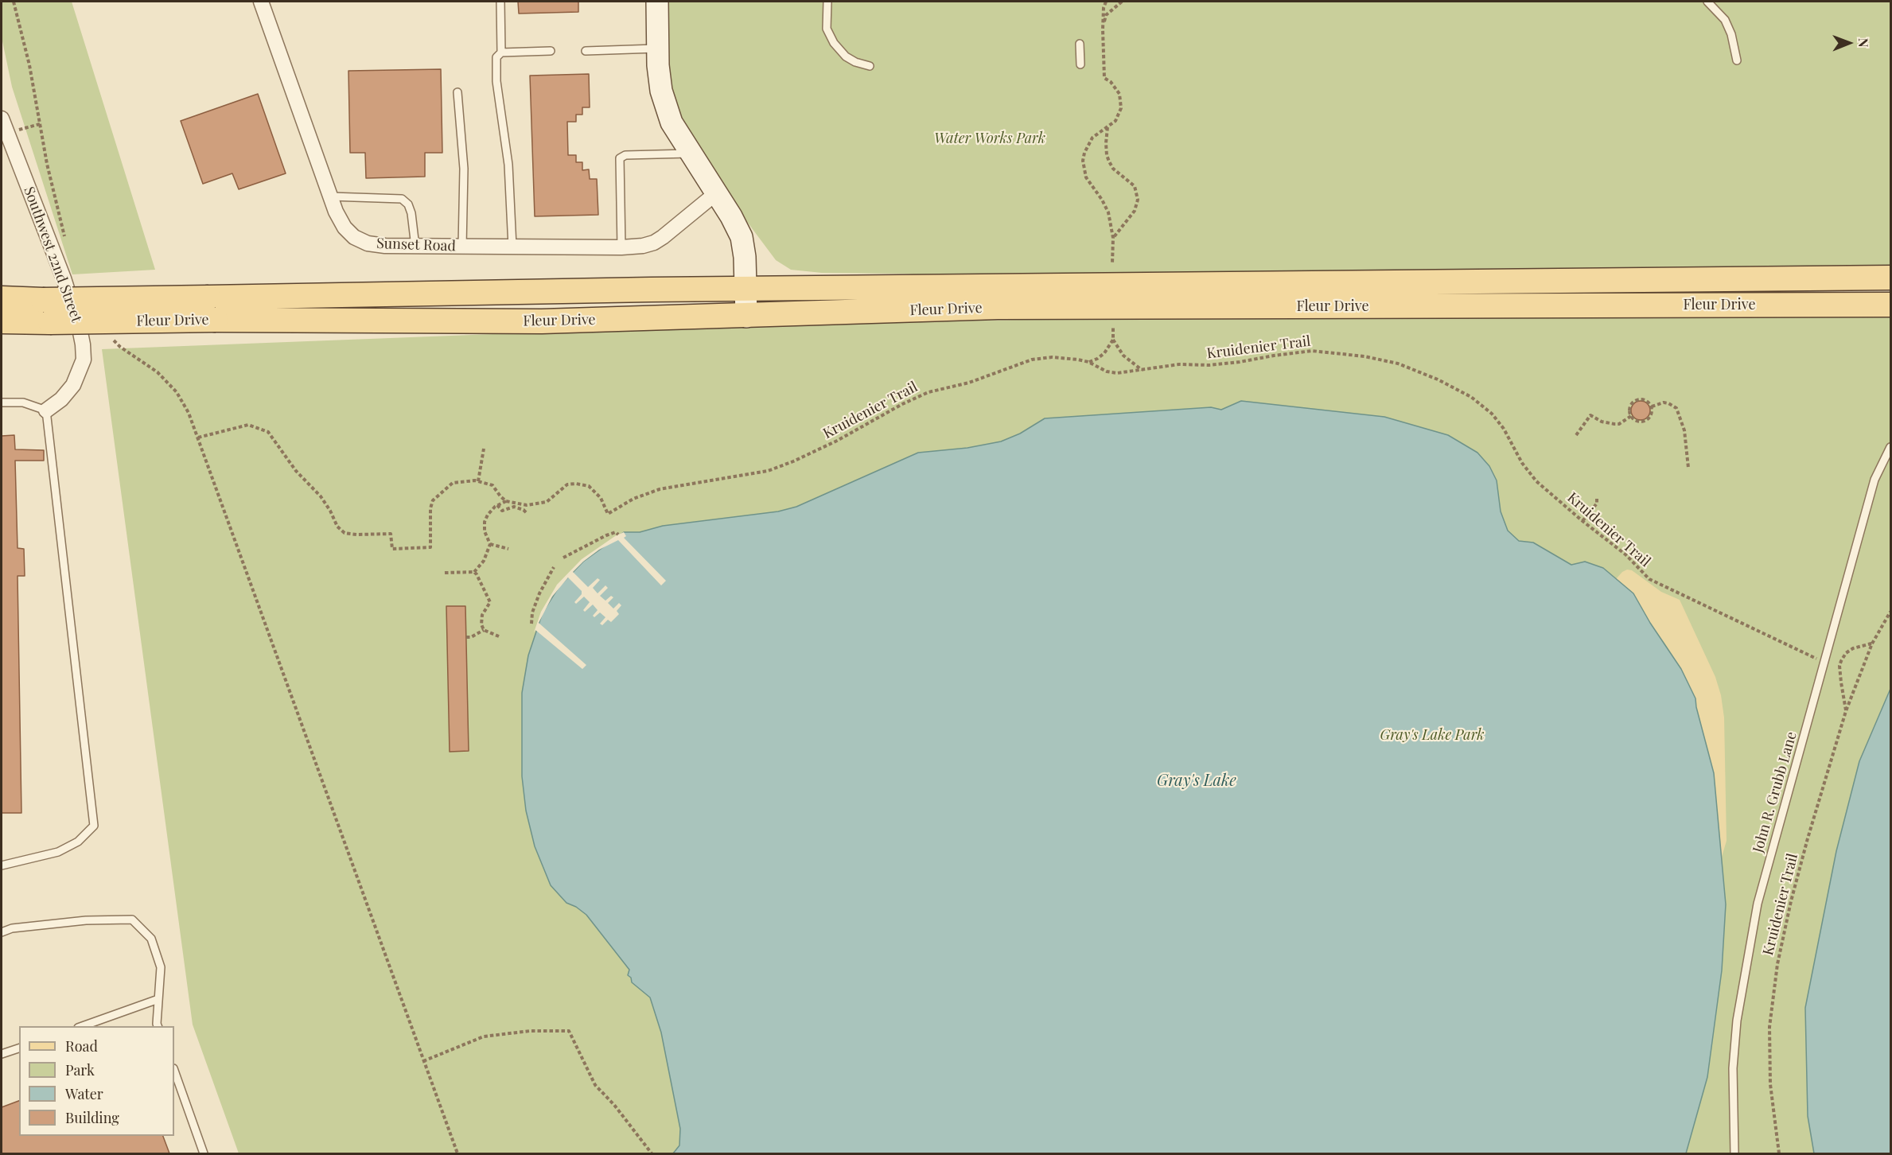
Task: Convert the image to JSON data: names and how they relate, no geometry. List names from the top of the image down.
{
  "streets": {
    "main road": ["Fleur Drive"],
    "street": ["Sunset Road", "Southwest 22nd Street"],
    "lane": ["John R. Grubb Lane"],
    "path": ["Kruidenier Trail"]
  },
  "crossings": [
    ["Kruidenier Trail", "John R. Grubb Lane"]
  ],
  "water": ["Gray's Lake"],
  "parks": ["Water Works Park", "Gray's Lake Park"],
  "legend": [
    "Road",
    "Park",
    "Water",
    "Building"
  ],
  "north": "right"
}
